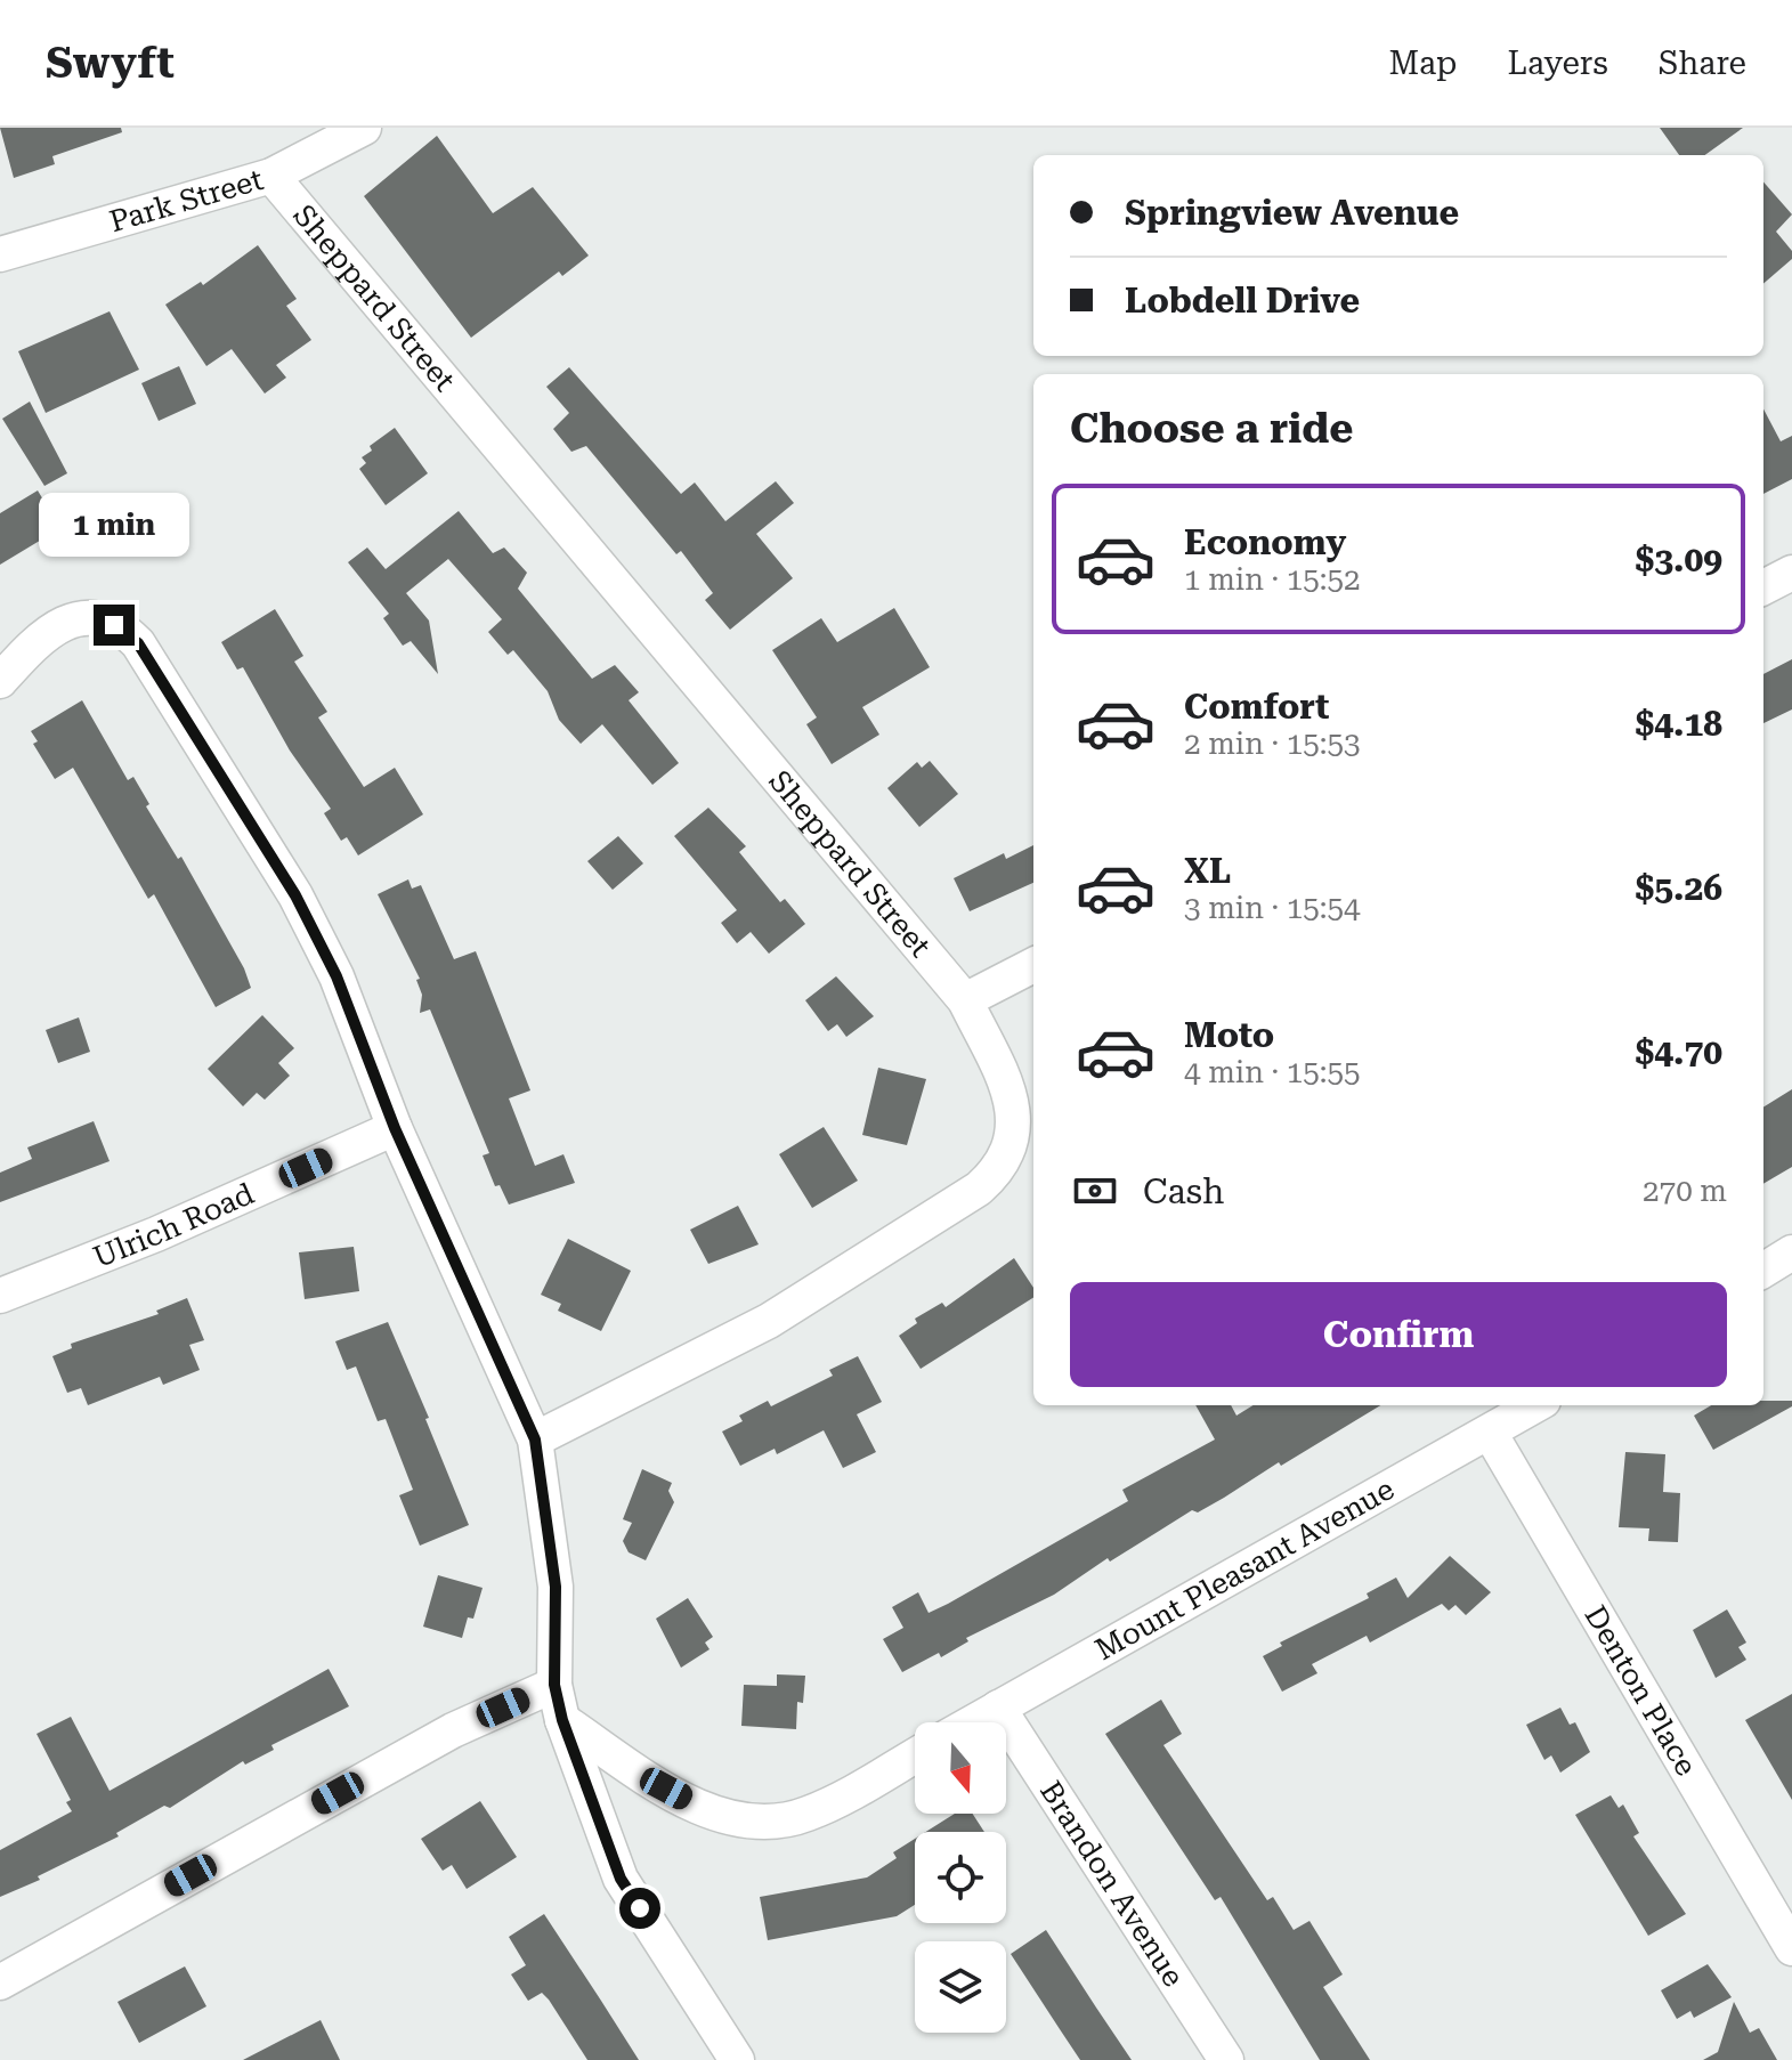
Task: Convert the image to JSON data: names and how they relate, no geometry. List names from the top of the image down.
{
  "streets": {
    "street": [
      "Park Street",
      "Sheppard Street",
      "Ulrich Road",
      "Mount Pleasant Avenue",
      "Denton Place",
      "Brandon Avenue"
    ]
  },
  "crossings": [
    ["Park Street", "Sheppard Street"],
    ["Mount Pleasant Avenue", "Denton Place"],
    ["Mount Pleasant Avenue", "Brandon Avenue"]
  ],
  "north": "bottom",
  "page": {
    "header": "Swyft",
    "nav": ["Map", "Layers", "Share"],
    "banner": ["Springview Avenue", "Lobdell Drive"],
    "heading": "Choose a ride",
    "list": [
      {
        "name": "Economy",
        "note": "1 min · 15:52",
        "value": "$3.09"
      },
      {
        "name": "Comfort",
        "note": "2 min · 15:53",
        "value": "$4.18"
      },
      {
        "name": "XL",
        "note": "3 min · 15:54",
        "value": "$5.26"
      },
      {
        "name": "Moto",
        "note": "4 min · 15:55",
        "value": "$4.70"
      }
    ],
    "bubble": "1 min",
    "pay": ["Cash", "270 m"],
    "buttons": "Confirm"
  }
}
